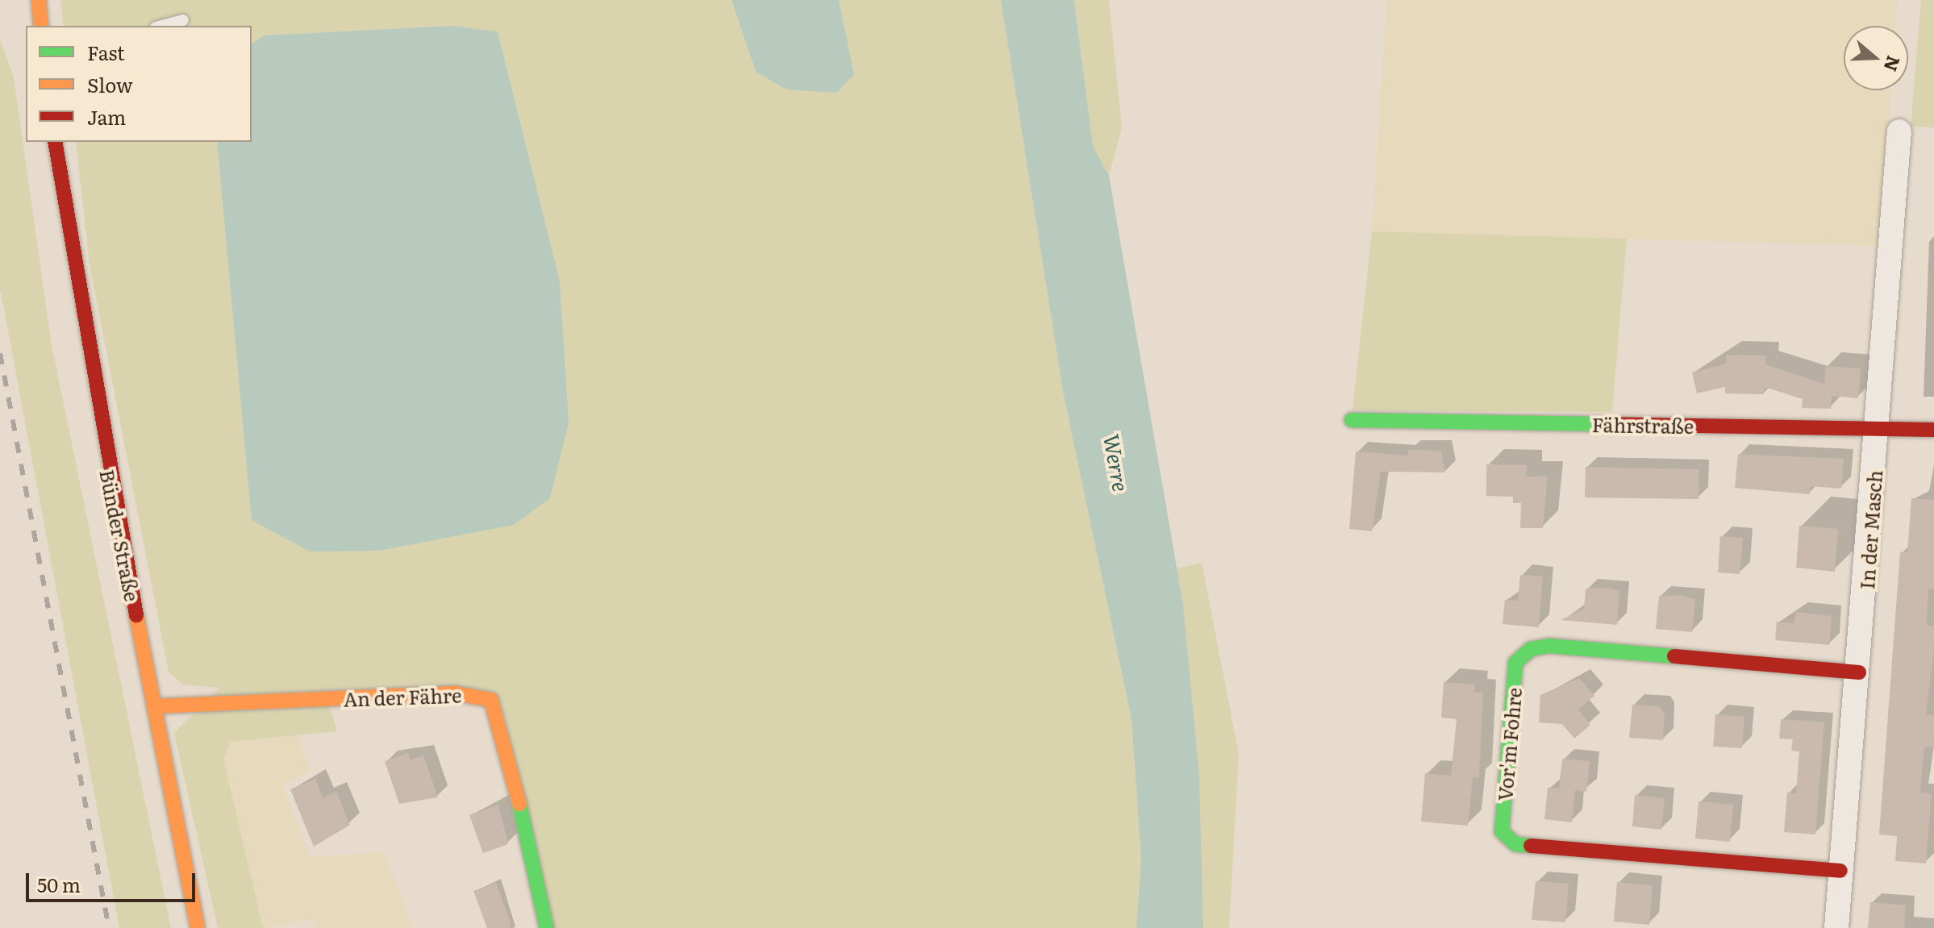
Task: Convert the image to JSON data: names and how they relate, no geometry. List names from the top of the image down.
{
  "streets": {
    "street": [
      "Fährstraße",
      "In der Masch",
      "Bünder Straße",
      "An der Fähre",
      "Vor'm Fohre"
    ]
  },
  "crossings": [
    ["Fährstraße", "In der Masch"],
    ["In der Masch", "Vor'm Fohre"],
    ["Bünder Straße", "An der Fähre"]
  ],
  "water": ["Werre"],
  "legend": ["Fast", "Slow", "Jam"],
  "scale_bar": "50 m",
  "north": "right"
}
